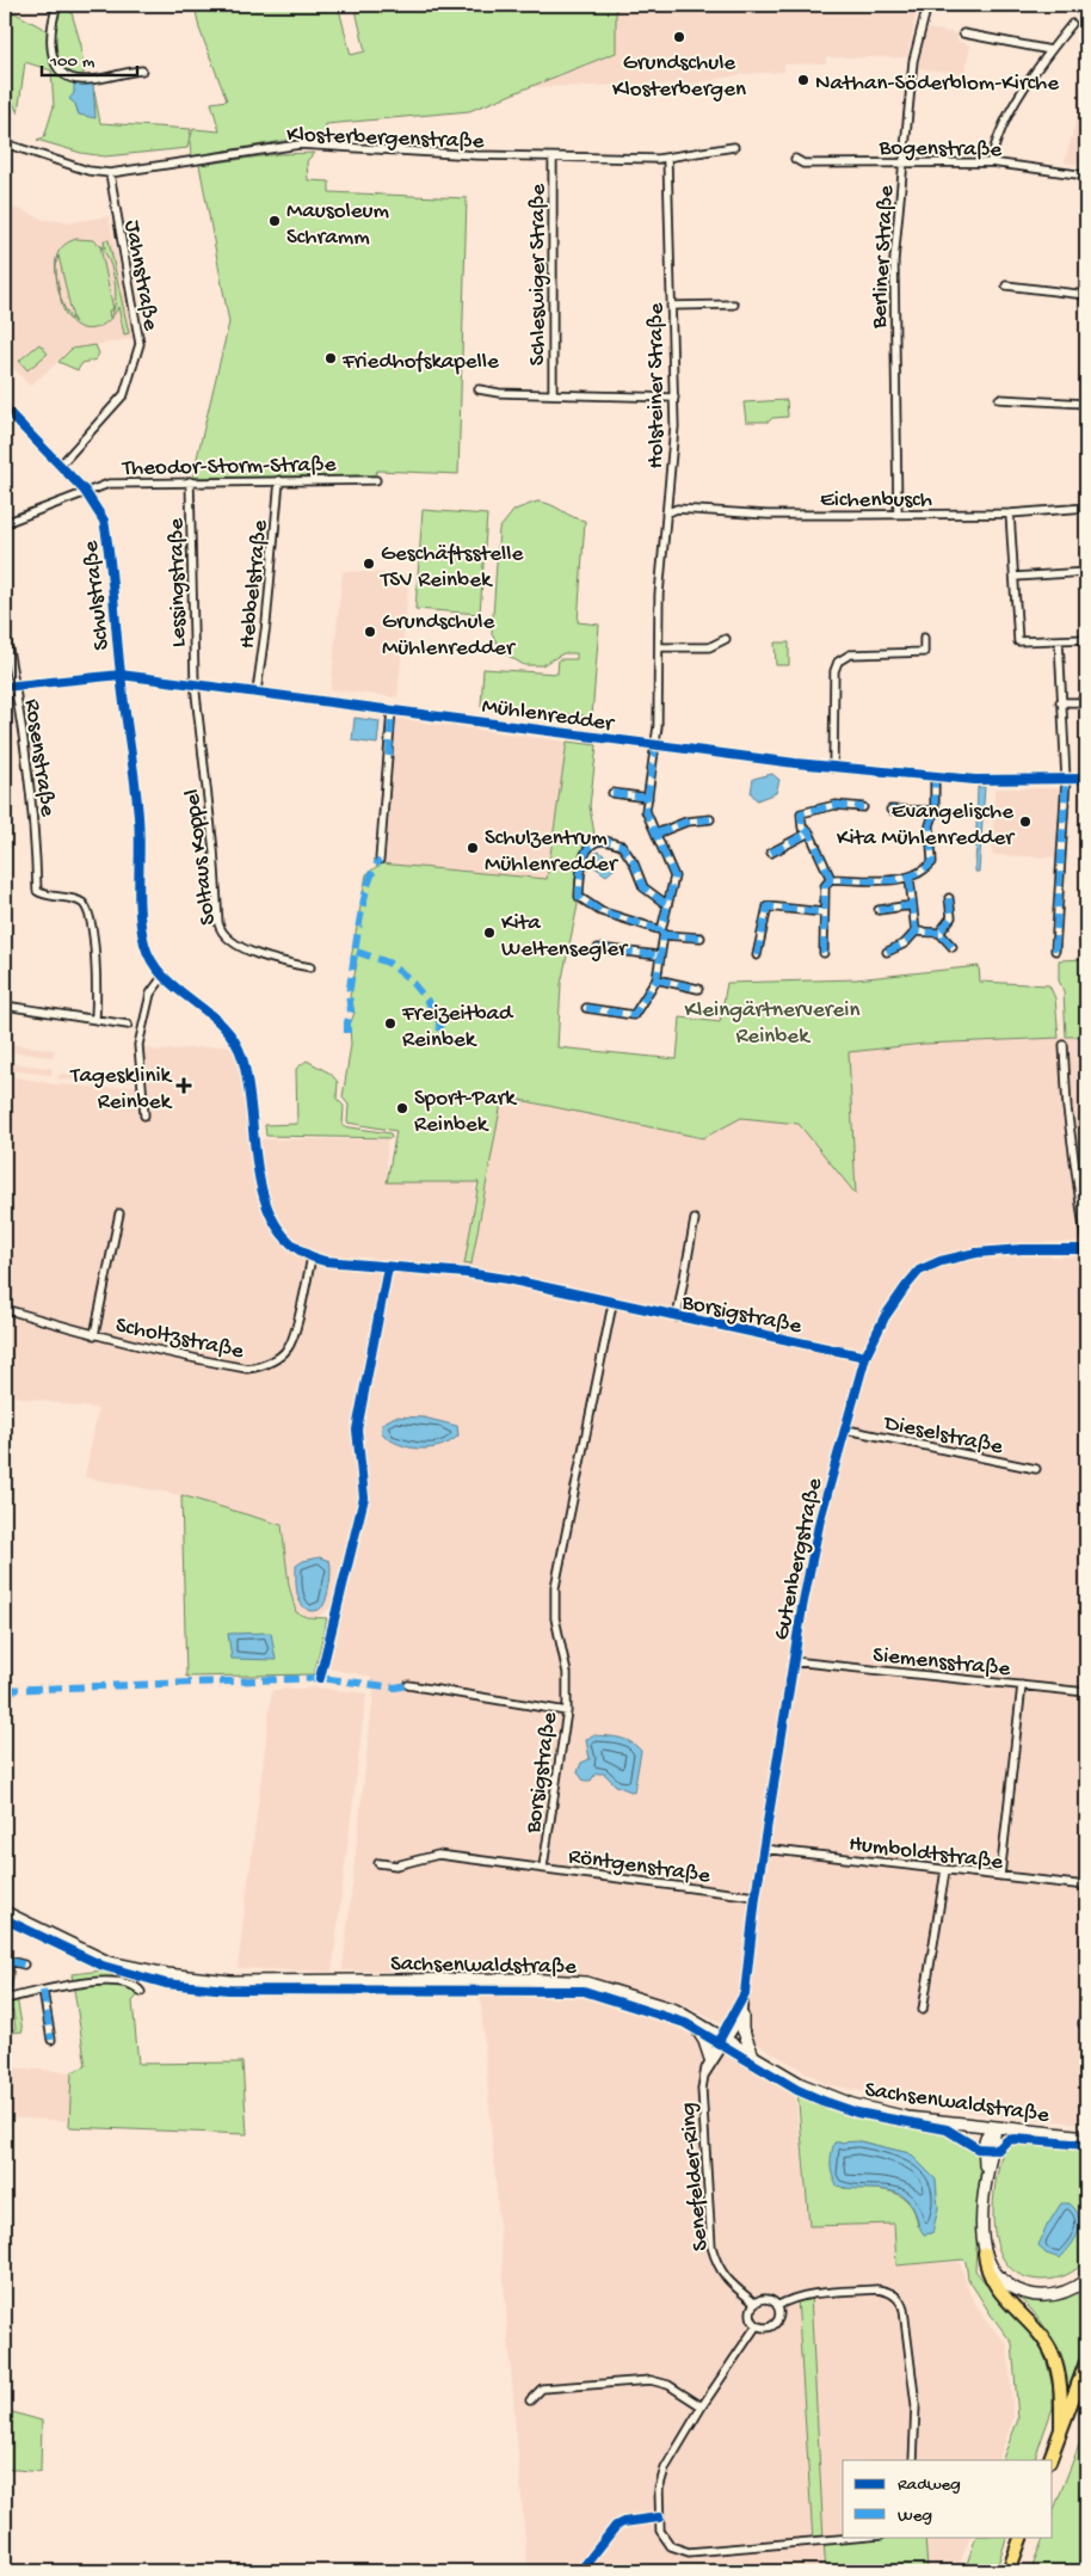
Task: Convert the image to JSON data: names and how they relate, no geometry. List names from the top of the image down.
{
  "streets": {
    "main road": ["Sachsenwaldstraße"],
    "street": [
      "Klosterbergenstraße",
      "Bogenstraße",
      "Berliner Straße",
      "Jahnstraße",
      "Schleswiger Straße",
      "Holsteiner Straße",
      "Theodor-Storm-Straße",
      "Eichenbusch",
      "Lessingstraße",
      "Hebbelstraße",
      "Schulstraße",
      "Mühlenredder",
      "Rosenstraße",
      "Soltaus Koppel",
      "Borsigstraße",
      "Scholtzstraße",
      "Dieselstraße",
      "Gutenbergstraße",
      "Siemensstraße",
      "Humboldtstraße",
      "Röntgenstraße",
      "Senefelder-Ring"
    ]
  },
  "crossings": [
    ["Klosterbergenstraße", "Jahnstraße"],
    ["Klosterbergenstraße", "Schleswiger Straße"],
    ["Klosterbergenstraße", "Holsteiner Straße"],
    ["Bogenstraße", "Berliner Straße"],
    ["Berliner Straße", "Eichenbusch"],
    ["Jahnstraße", "Schulstraße"],
    ["Holsteiner Straße", "Eichenbusch"],
    ["Holsteiner Straße", "Mühlenredder"],
    ["Theodor-Storm-Straße", "Lessingstraße"],
    ["Theodor-Storm-Straße", "Hebbelstraße"],
    ["Theodor-Storm-Straße", "Schulstraße"],
    ["Lessingstraße", "Mühlenredder"],
    ["Lessingstraße", "Soltaus Koppel"],
    ["Hebbelstraße", "Mühlenredder"],
    ["Schulstraße", "Mühlenredder"],
    ["Schulstraße", "Scholtzstraße"],
    ["Mühlenredder", "Rosenstraße"],
    ["Mühlenredder", "Soltaus Koppel"],
    ["Borsigstraße", "Gutenbergstraße"],
    ["Borsigstraße", "Röntgenstraße"],
    ["Dieselstraße", "Gutenbergstraße"],
    ["Gutenbergstraße", "Siemensstraße"],
    ["Gutenbergstraße", "Humboldtstraße"],
    ["Gutenbergstraße", "Röntgenstraße"],
    ["Gutenbergstraße", "Sachsenwaldstraße"],
    ["Gutenbergstraße", "Senefelder-Ring"],
    ["Sachsenwaldstraße", "Senefelder-Ring"]
  ],
  "parks": ["Kleingärtnerverein Reinbek"],
  "places": {
    "other": [
      "Grundschule Klosterbergen",
      "Nathan-Söderblom-Kirche",
      "Mausoleum Schramm",
      "Friedhofskapelle",
      "Geschäftsstelle TSV Reinbek",
      "Grundschule Mühlenredder",
      "Evangelische Kita Mühlenredder",
      "Schulzentrum Mühlenredder",
      "Kita Weltensegler",
      "Freizeitbad Reinbek",
      "Sport-Park Reinbek"
    ],
    "health": ["Tagesklinik Reinbek"]
  },
  "legend": ["Radweg", "Weg"],
  "scale_bar": "100 m"
}
